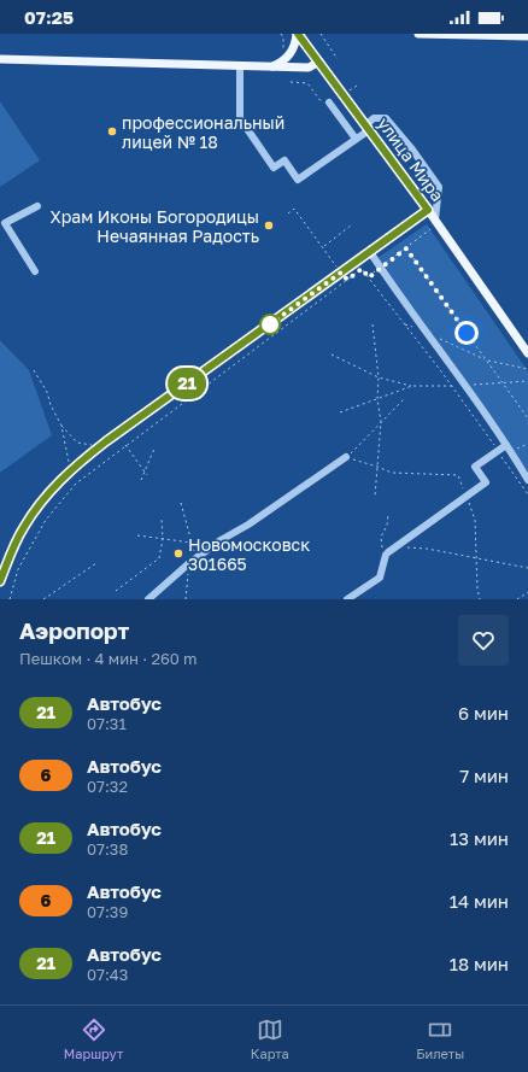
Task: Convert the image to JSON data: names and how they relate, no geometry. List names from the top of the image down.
{
  "streets": {
    "main road": ["улица Мира"]
  },
  "places": ["профессиональный лицей № 18", "Храм Иконы Богородицы Нечаянная Радость", "Новомосковск 301665"],
  "lines": ["bus line 21"],
  "page": {
    "status": "07:25",
    "on_map": "21",
    "heading": ["Аэропорт", "Пешком · 4 мин · 260 m"],
    "list": [
      {
        "mark": "21",
        "name": "Автобус",
        "note": "07:31",
        "value": "6 мин"
      },
      {
        "mark": "6",
        "name": "Автобус",
        "note": "07:32",
        "value": "7 мин"
      },
      {
        "mark": "21",
        "name": "Автобус",
        "note": "07:38",
        "value": "13 мин"
      },
      {
        "mark": "6",
        "name": "Автобус",
        "note": "07:39",
        "value": "14 мин"
      },
      {
        "mark": "21",
        "name": "Автобус",
        "note": "07:43",
        "value": "18 мин"
      }
    ],
    "tabs": ["Маршрут", "Карта", "Билеты"]
  }
}
